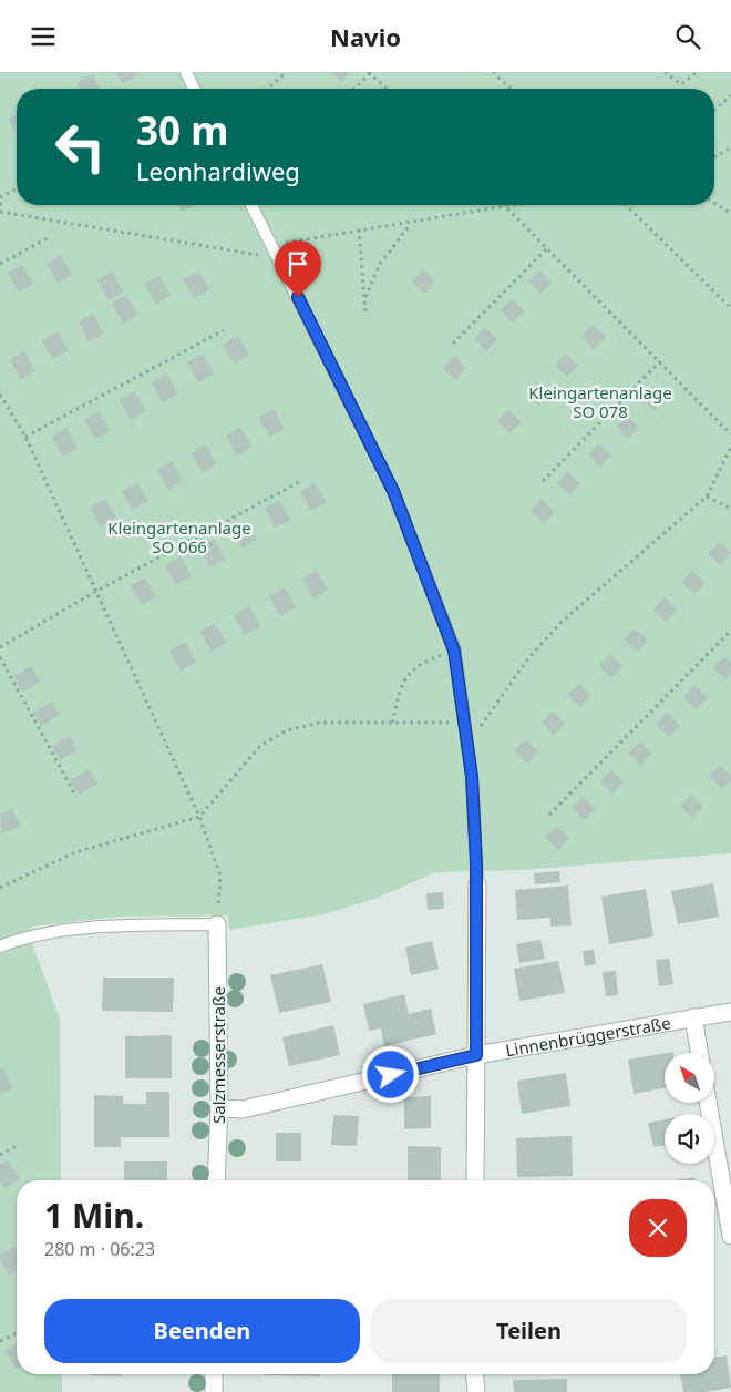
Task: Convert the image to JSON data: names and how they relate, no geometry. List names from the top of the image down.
{
  "streets": {
    "street": ["Linnenbrüggerstraße", "Salzmesserstraße"]
  },
  "crossings": [
    ["Linnenbrüggerstraße", "Salzmesserstraße"]
  ],
  "parks": ["Kleingartenanlage SO 078", "Kleingartenanlage SO 066"],
  "north": "top left",
  "page": {
    "header": "Navio",
    "turn": ["30 m", "Leonhardiweg"],
    "heading": ["1 Min.", "280 m · 06:23"],
    "buttons": ["Beenden", "Teilen"]
  }
}
